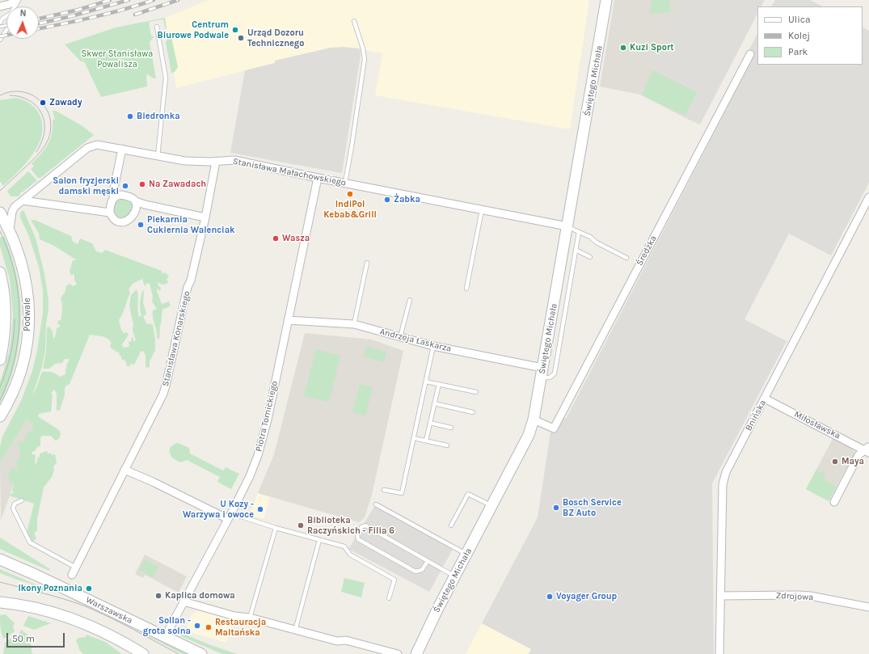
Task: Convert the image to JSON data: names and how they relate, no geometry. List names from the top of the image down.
{
  "streets": {
    "street": [
      "Świętego Michała",
      "Stanisława Małachowskiego",
      "Średzka",
      "Podwale",
      "Stanisława Konarskiego",
      "Andrzeja Łaskarza",
      "Bnińska",
      "Piotra Tomickiego",
      "Miłosławska",
      "Zdrojowa",
      "Warszawska"
    ]
  },
  "crossings": [
    ["Świętego Michała", "Stanisława Małachowskiego"],
    ["Świętego Michała", "Średzka"],
    ["Świętego Michała", "Andrzeja Łaskarza"],
    ["Stanisława Małachowskiego", "Podwale"],
    ["Stanisława Małachowskiego", "Stanisława Konarskiego"],
    ["Stanisława Małachowskiego", "Piotra Tomickiego"],
    ["Andrzeja Łaskarza", "Piotra Tomickiego"],
    ["Bnińska", "Miłosławska"],
    ["Bnińska", "Zdrojowa"],
    ["Piotra Tomickiego", "Warszawska"]
  ],
  "parks": ["Skwer Stanisława Powalisza"],
  "places": [
    "Centrum Biurowe Podwale",
    "Urząd Dozoru Technicznego",
    "Kuzi Sport",
    "Zawady",
    "Biedronka",
    "Na Zawadach",
    "Salon fryzjerski damski męski",
    "IndiPol Kebab&Grill",
    "Żabka",
    "Piekarnia Cukiernia Walenciak",
    "Wasza",
    "Maya",
    "Bosch Service BZ Auto",
    "U Kozy - Warzywa i owoce",
    "Biblioteka Raczyńskich - Filia 6",
    "Ikony Poznania",
    "Kaplica domowa",
    "Voyager Group",
    "Sollan - grota solna",
    "Restauracja Maltańska"
  ],
  "legend": ["Ulica", "Kolej", "Park"],
  "scale_bar": "50 m",
  "north": "top"
}
